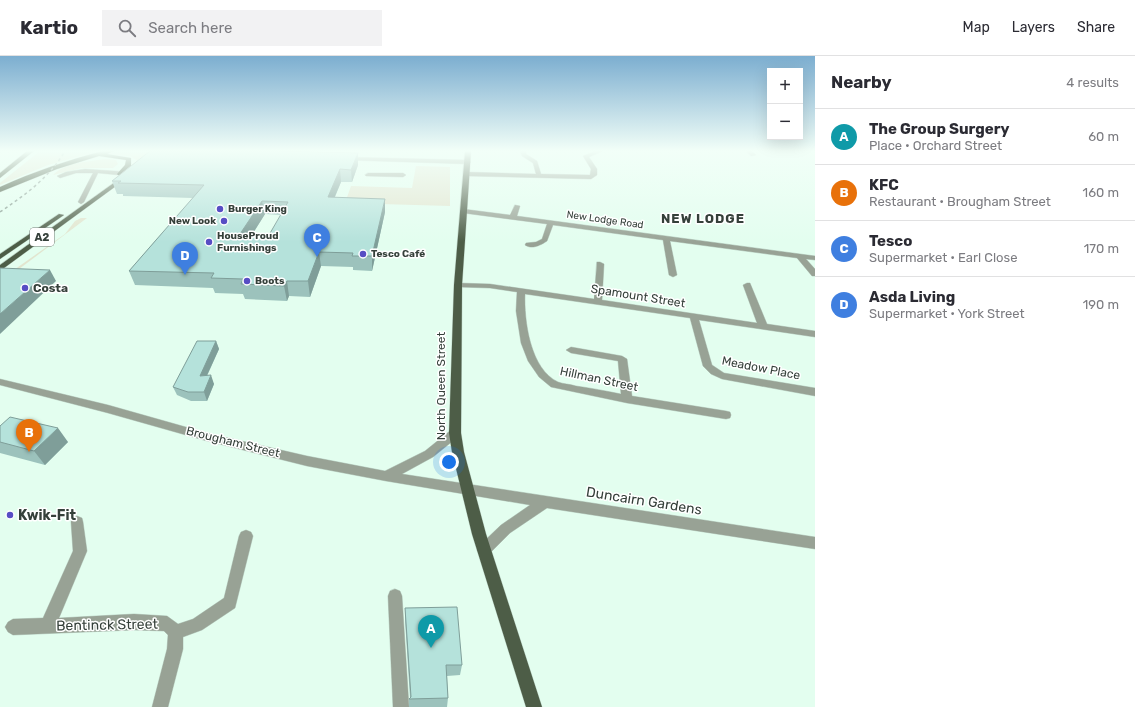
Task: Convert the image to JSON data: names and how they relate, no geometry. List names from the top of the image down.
{
  "streets": {
    "main road": ["A2", "North Queen Street"],
    "street": [
      "New Lodge Road",
      "Spamount Street",
      "Meadow Place",
      "Hillman Street",
      "Brougham Street",
      "Duncairn Gardens",
      "Bentinck Street"
    ]
  },
  "crossings": [
    ["New Lodge Road", "North Queen Street"],
    ["Spamount Street", "Meadow Place"],
    ["Spamount Street", "Hillman Street"],
    ["Spamount Street", "North Queen Street"],
    ["North Queen Street", "Brougham Street"],
    ["North Queen Street", "Duncairn Gardens"],
    ["Brougham Street", "Duncairn Gardens"]
  ],
  "districts": ["NEW LODGE"],
  "places": [
    "Burger King",
    "New Look",
    "HouseProud Furnishings",
    "Tesco Café",
    "Boots",
    "Costa",
    "Kwik-Fit"
  ],
  "page": {
    "header": "Kartio",
    "search": "Search here",
    "nav": ["Map", "Layers", "Share"],
    "heading": ["Nearby", "4 results"],
    "map_buttons": ["+", "−"],
    "list": [
      {
        "mark": "A",
        "name": "The Group Surgery",
        "note": "Place · Orchard Street",
        "value": "60 m"
      },
      {
        "mark": "B",
        "name": "KFC",
        "note": "Restaurant · Brougham Street",
        "value": "160 m"
      },
      {
        "mark": "C",
        "name": "Tesco",
        "note": "Supermarket · Earl Close",
        "value": "170 m"
      },
      {
        "mark": "D",
        "name": "Asda Living",
        "note": "Supermarket · York Street",
        "value": "190 m"
      }
    ],
    "pins": [
      "C",
      "D",
      "B",
      "A"
    ]
  }
}
